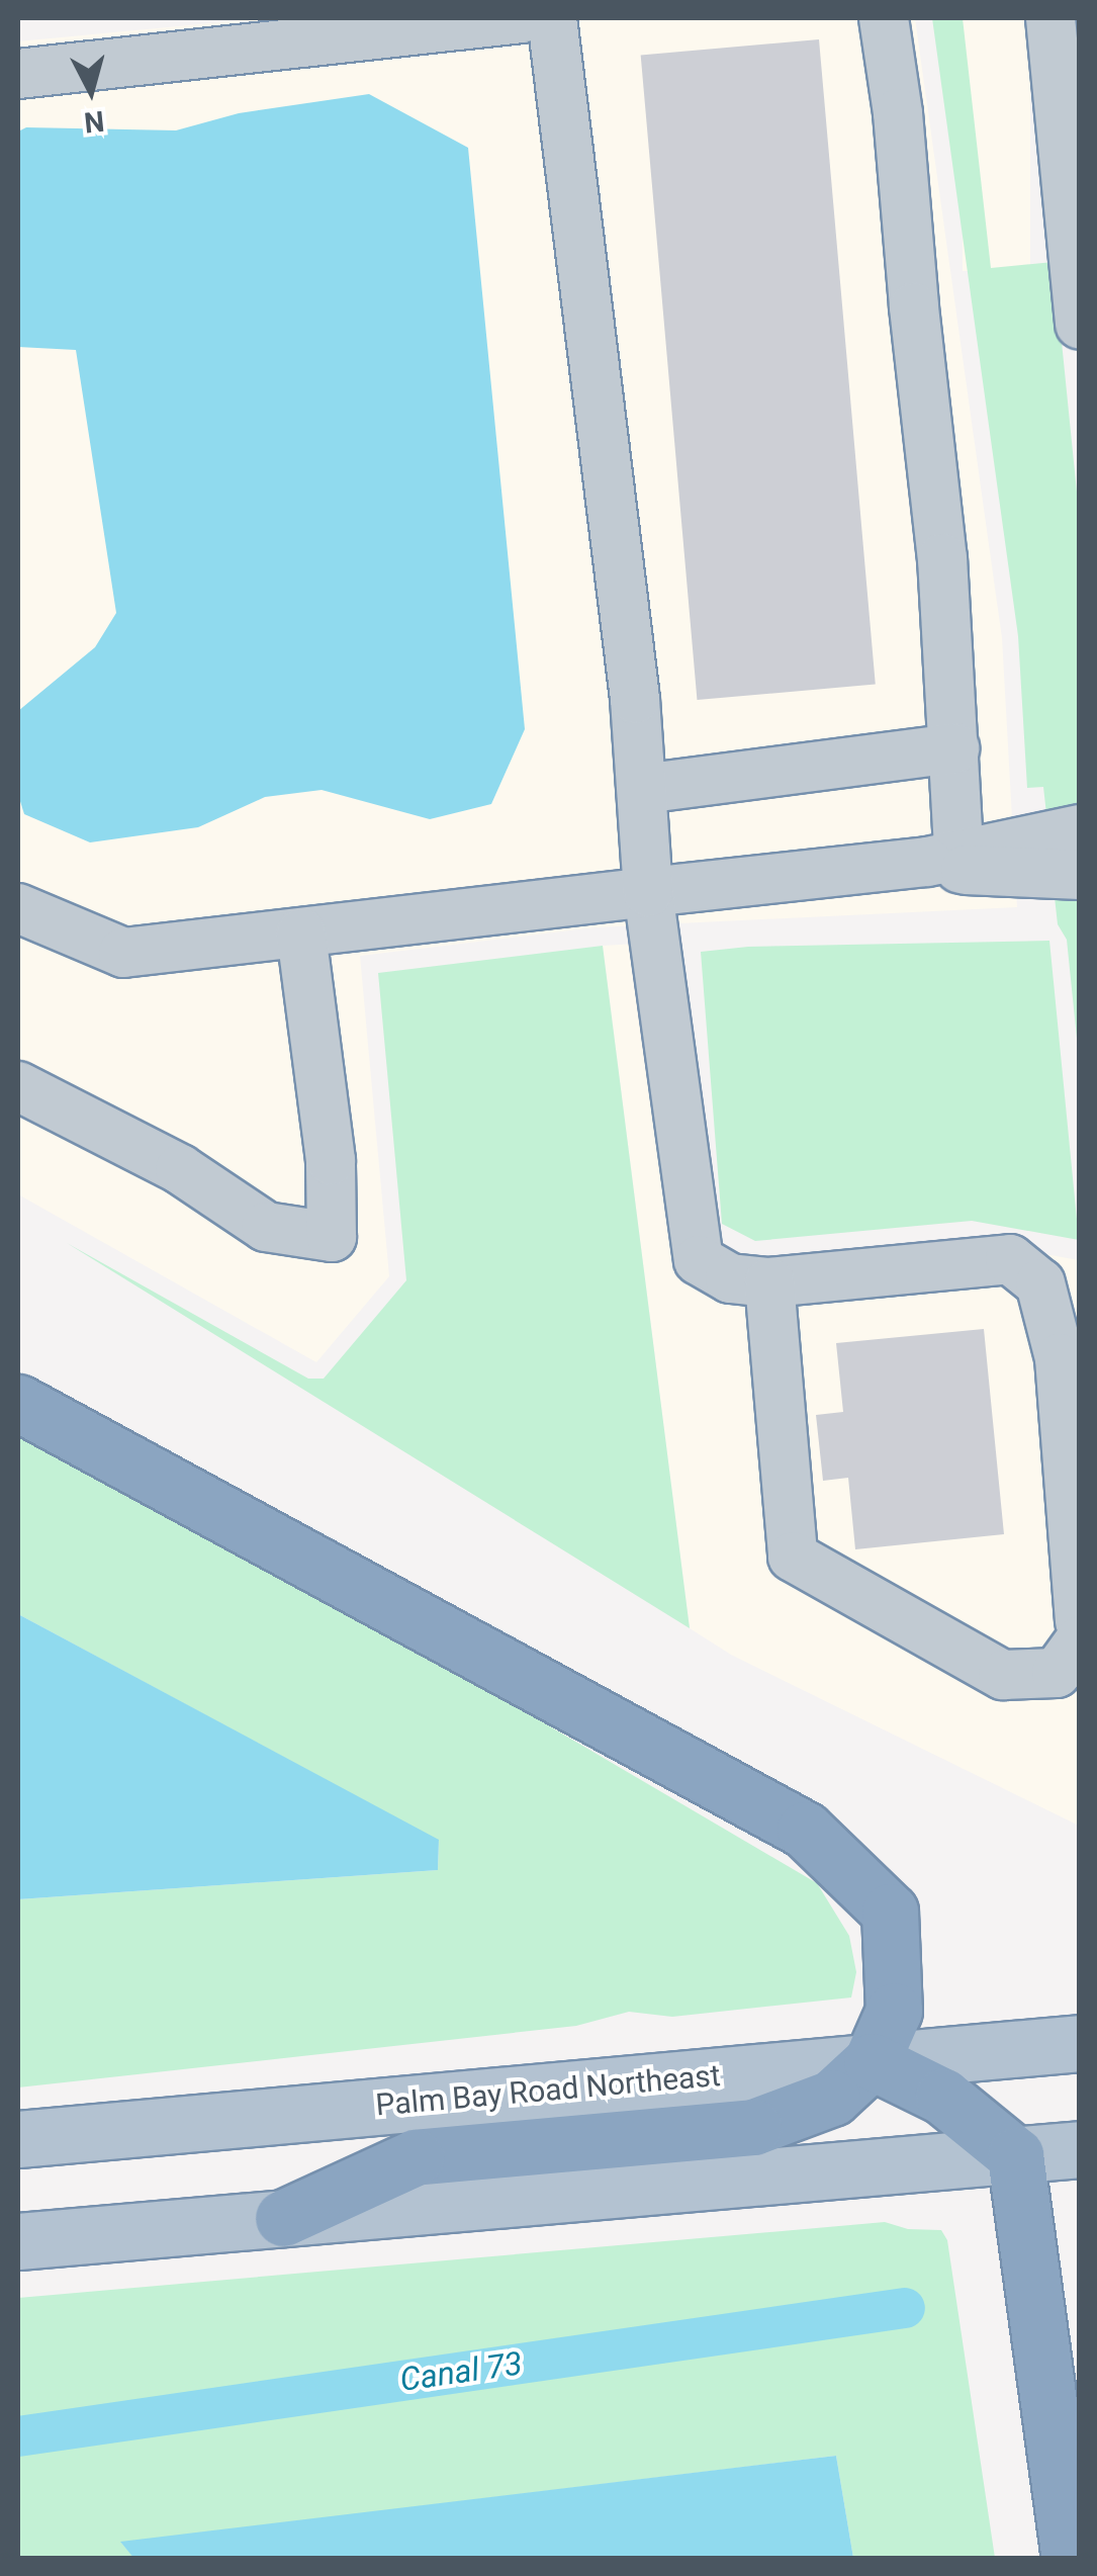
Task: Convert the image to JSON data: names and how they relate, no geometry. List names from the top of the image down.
{
  "streets": {
    "main road": ["Palm Bay Road Northeast"]
  },
  "water": ["Canal 73"],
  "north": "bottom"
}
